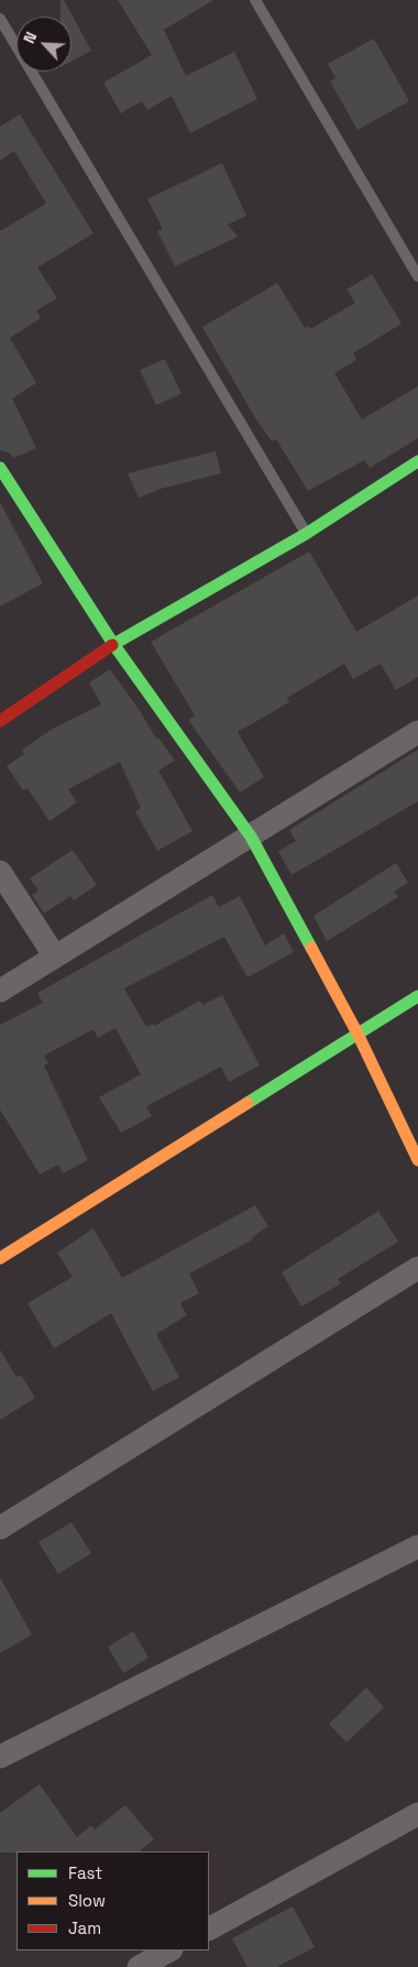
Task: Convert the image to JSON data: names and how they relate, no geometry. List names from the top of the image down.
{
  "legend": ["Fast", "Slow", "Jam"],
  "north": "top left"
}
